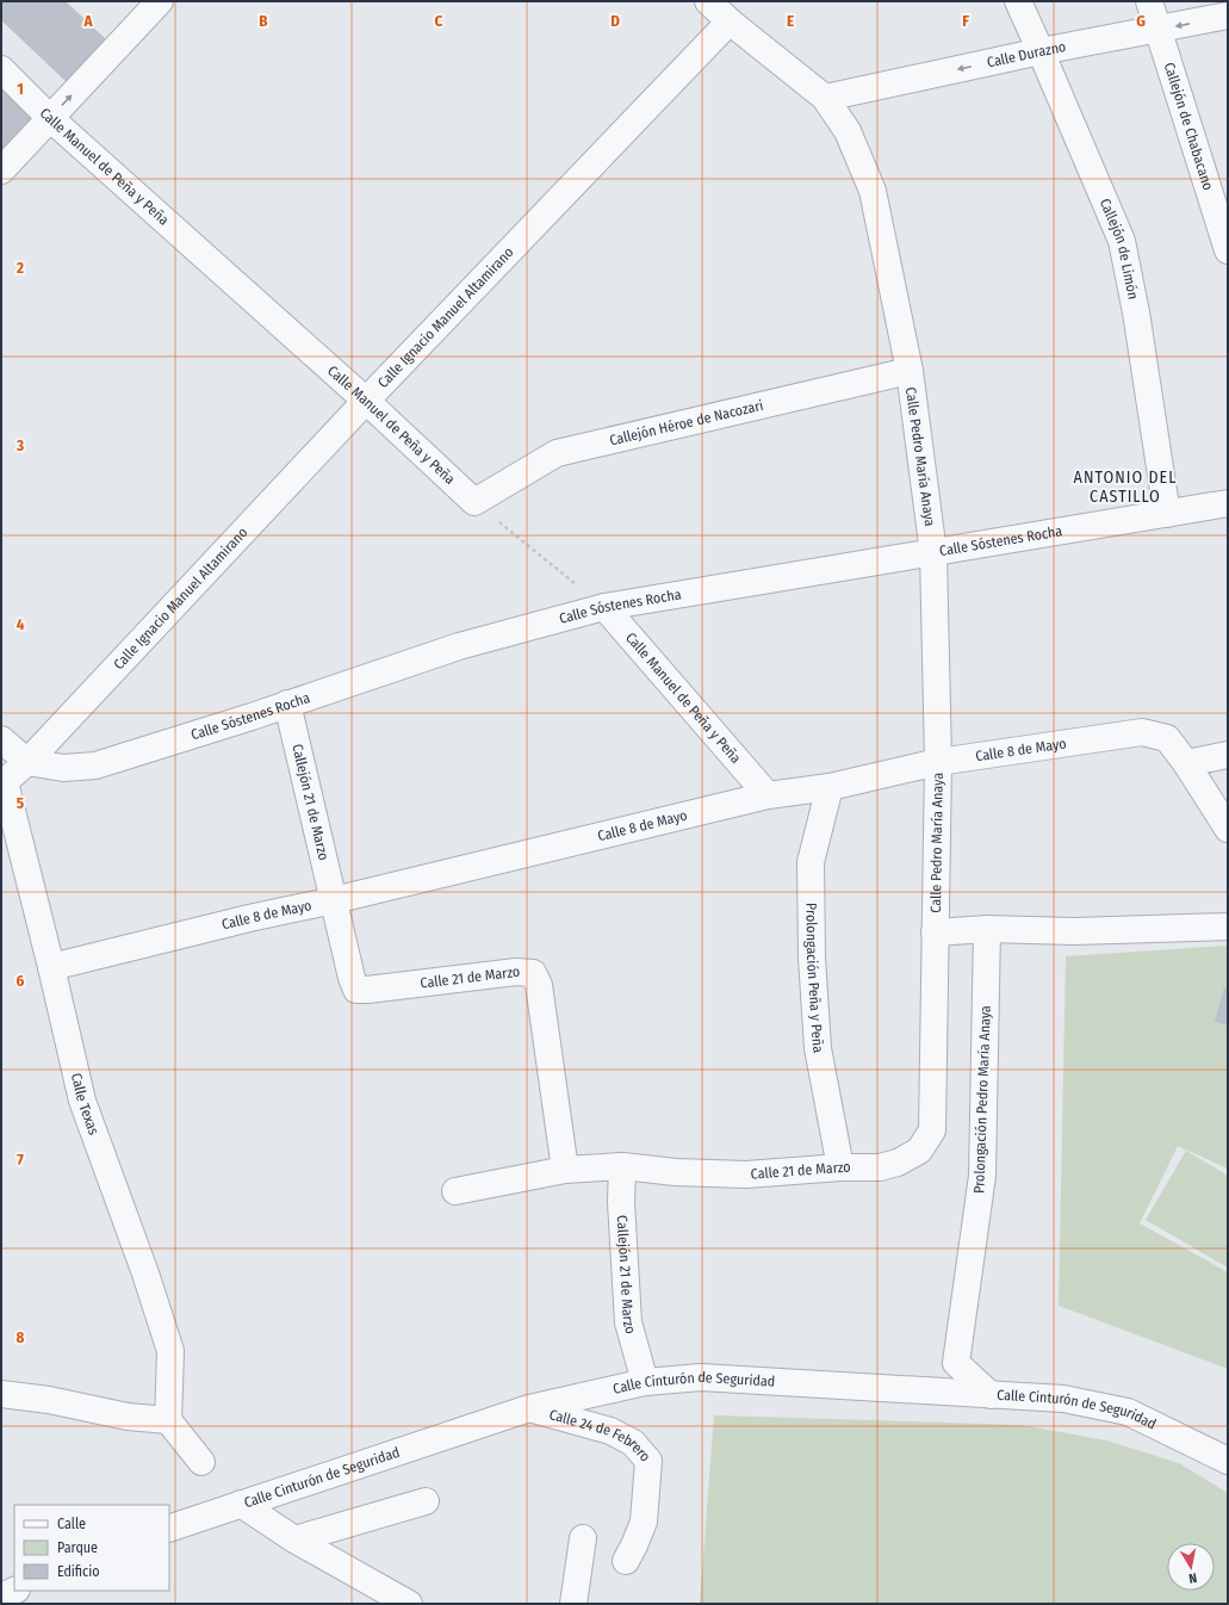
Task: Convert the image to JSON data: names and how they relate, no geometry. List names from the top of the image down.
{
  "streets": {
    "street": [
      "Calle Durazno",
      "Callejón de Chabacano",
      "Calle Manuel de Peña y Peña",
      "Callejón de Limón",
      "Calle Ignacio Manuel Altamirano",
      "Callejón Héroe de Nacozari",
      "Calle Pedro María Anaya",
      "Calle Sóstenes Rocha",
      "Calle 8 de Mayo",
      "Callejón 21 de Marzo",
      "Calle 21 de Marzo",
      "Prolongación Peña y Peña",
      "Prolongación Pedro María Anaya",
      "Calle Texas",
      "Calle Cinturón de Seguridad",
      "Calle 24 de Febrero"
    ]
  },
  "crossings": [
    ["Calle Durazno", "Callejón de Chabacano"],
    ["Calle Durazno", "Callejón de Limón"],
    ["Calle Durazno", "Calle Pedro María Anaya"],
    ["Calle Manuel de Peña y Peña", "Calle Ignacio Manuel Altamirano"],
    ["Calle Manuel de Peña y Peña", "Callejón Héroe de Nacozari"],
    ["Calle Manuel de Peña y Peña", "Calle Sóstenes Rocha"],
    ["Calle Manuel de Peña y Peña", "Calle 8 de Mayo"],
    ["Callejón de Limón", "Calle Sóstenes Rocha"],
    ["Calle Ignacio Manuel Altamirano", "Calle Pedro María Anaya"],
    ["Calle Ignacio Manuel Altamirano", "Calle Sóstenes Rocha"],
    ["Calle Ignacio Manuel Altamirano", "Calle Texas"],
    ["Callejón Héroe de Nacozari", "Calle Pedro María Anaya"],
    ["Calle Pedro María Anaya", "Calle Sóstenes Rocha"],
    ["Calle Pedro María Anaya", "Calle 8 de Mayo"],
    ["Calle Pedro María Anaya", "Calle 21 de Marzo"],
    ["Calle Sóstenes Rocha", "Callejón 21 de Marzo"],
    ["Calle 8 de Mayo", "Callejón 21 de Marzo"],
    ["Calle 8 de Mayo", "Calle 21 de Marzo"],
    ["Calle 8 de Mayo", "Prolongación Peña y Peña"],
    ["Calle 8 de Mayo", "Calle Texas"],
    ["Callejón 21 de Marzo", "Calle 21 de Marzo"],
    ["Callejón 21 de Marzo", "Calle Cinturón de Seguridad"],
    ["Calle 21 de Marzo", "Prolongación Peña y Peña"],
    ["Prolongación Pedro María Anaya", "Calle Cinturón de Seguridad"],
    ["Calle Cinturón de Seguridad", "Calle 24 de Febrero"]
  ],
  "one_way": ["Calle Durazno"],
  "districts": ["ANTONIO DEL CASTILLO"],
  "legend": ["Calle", "Parque", "Edificio"],
  "north": "bottom",
  "grid": {
    "columns": [
      "A",
      "B",
      "C",
      "D",
      "E",
      "F",
      "G"
    ],
    "rows": [
      "1",
      "2",
      "3",
      "4",
      "5",
      "6",
      "7",
      "8"
    ]
  }
}
